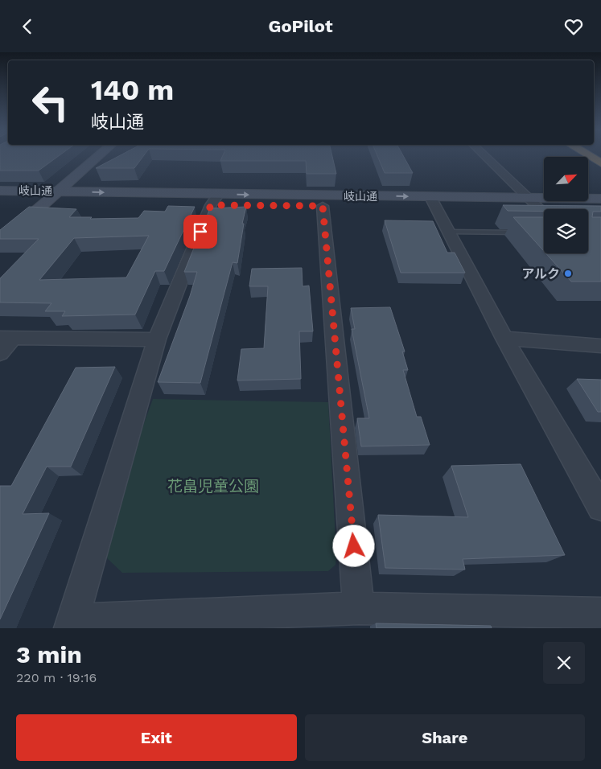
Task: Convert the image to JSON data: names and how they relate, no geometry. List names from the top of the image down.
{
  "streets": {
    "street": ["岐山通"]
  },
  "parks": ["花畠児童公園"],
  "places": ["アルク"],
  "north": "top right",
  "page": {
    "header": "GoPilot",
    "turn": ["140 m", "岐山通"],
    "heading": ["3 min", "220 m · 19:16"],
    "buttons": ["Exit", "Share"]
  }
}
